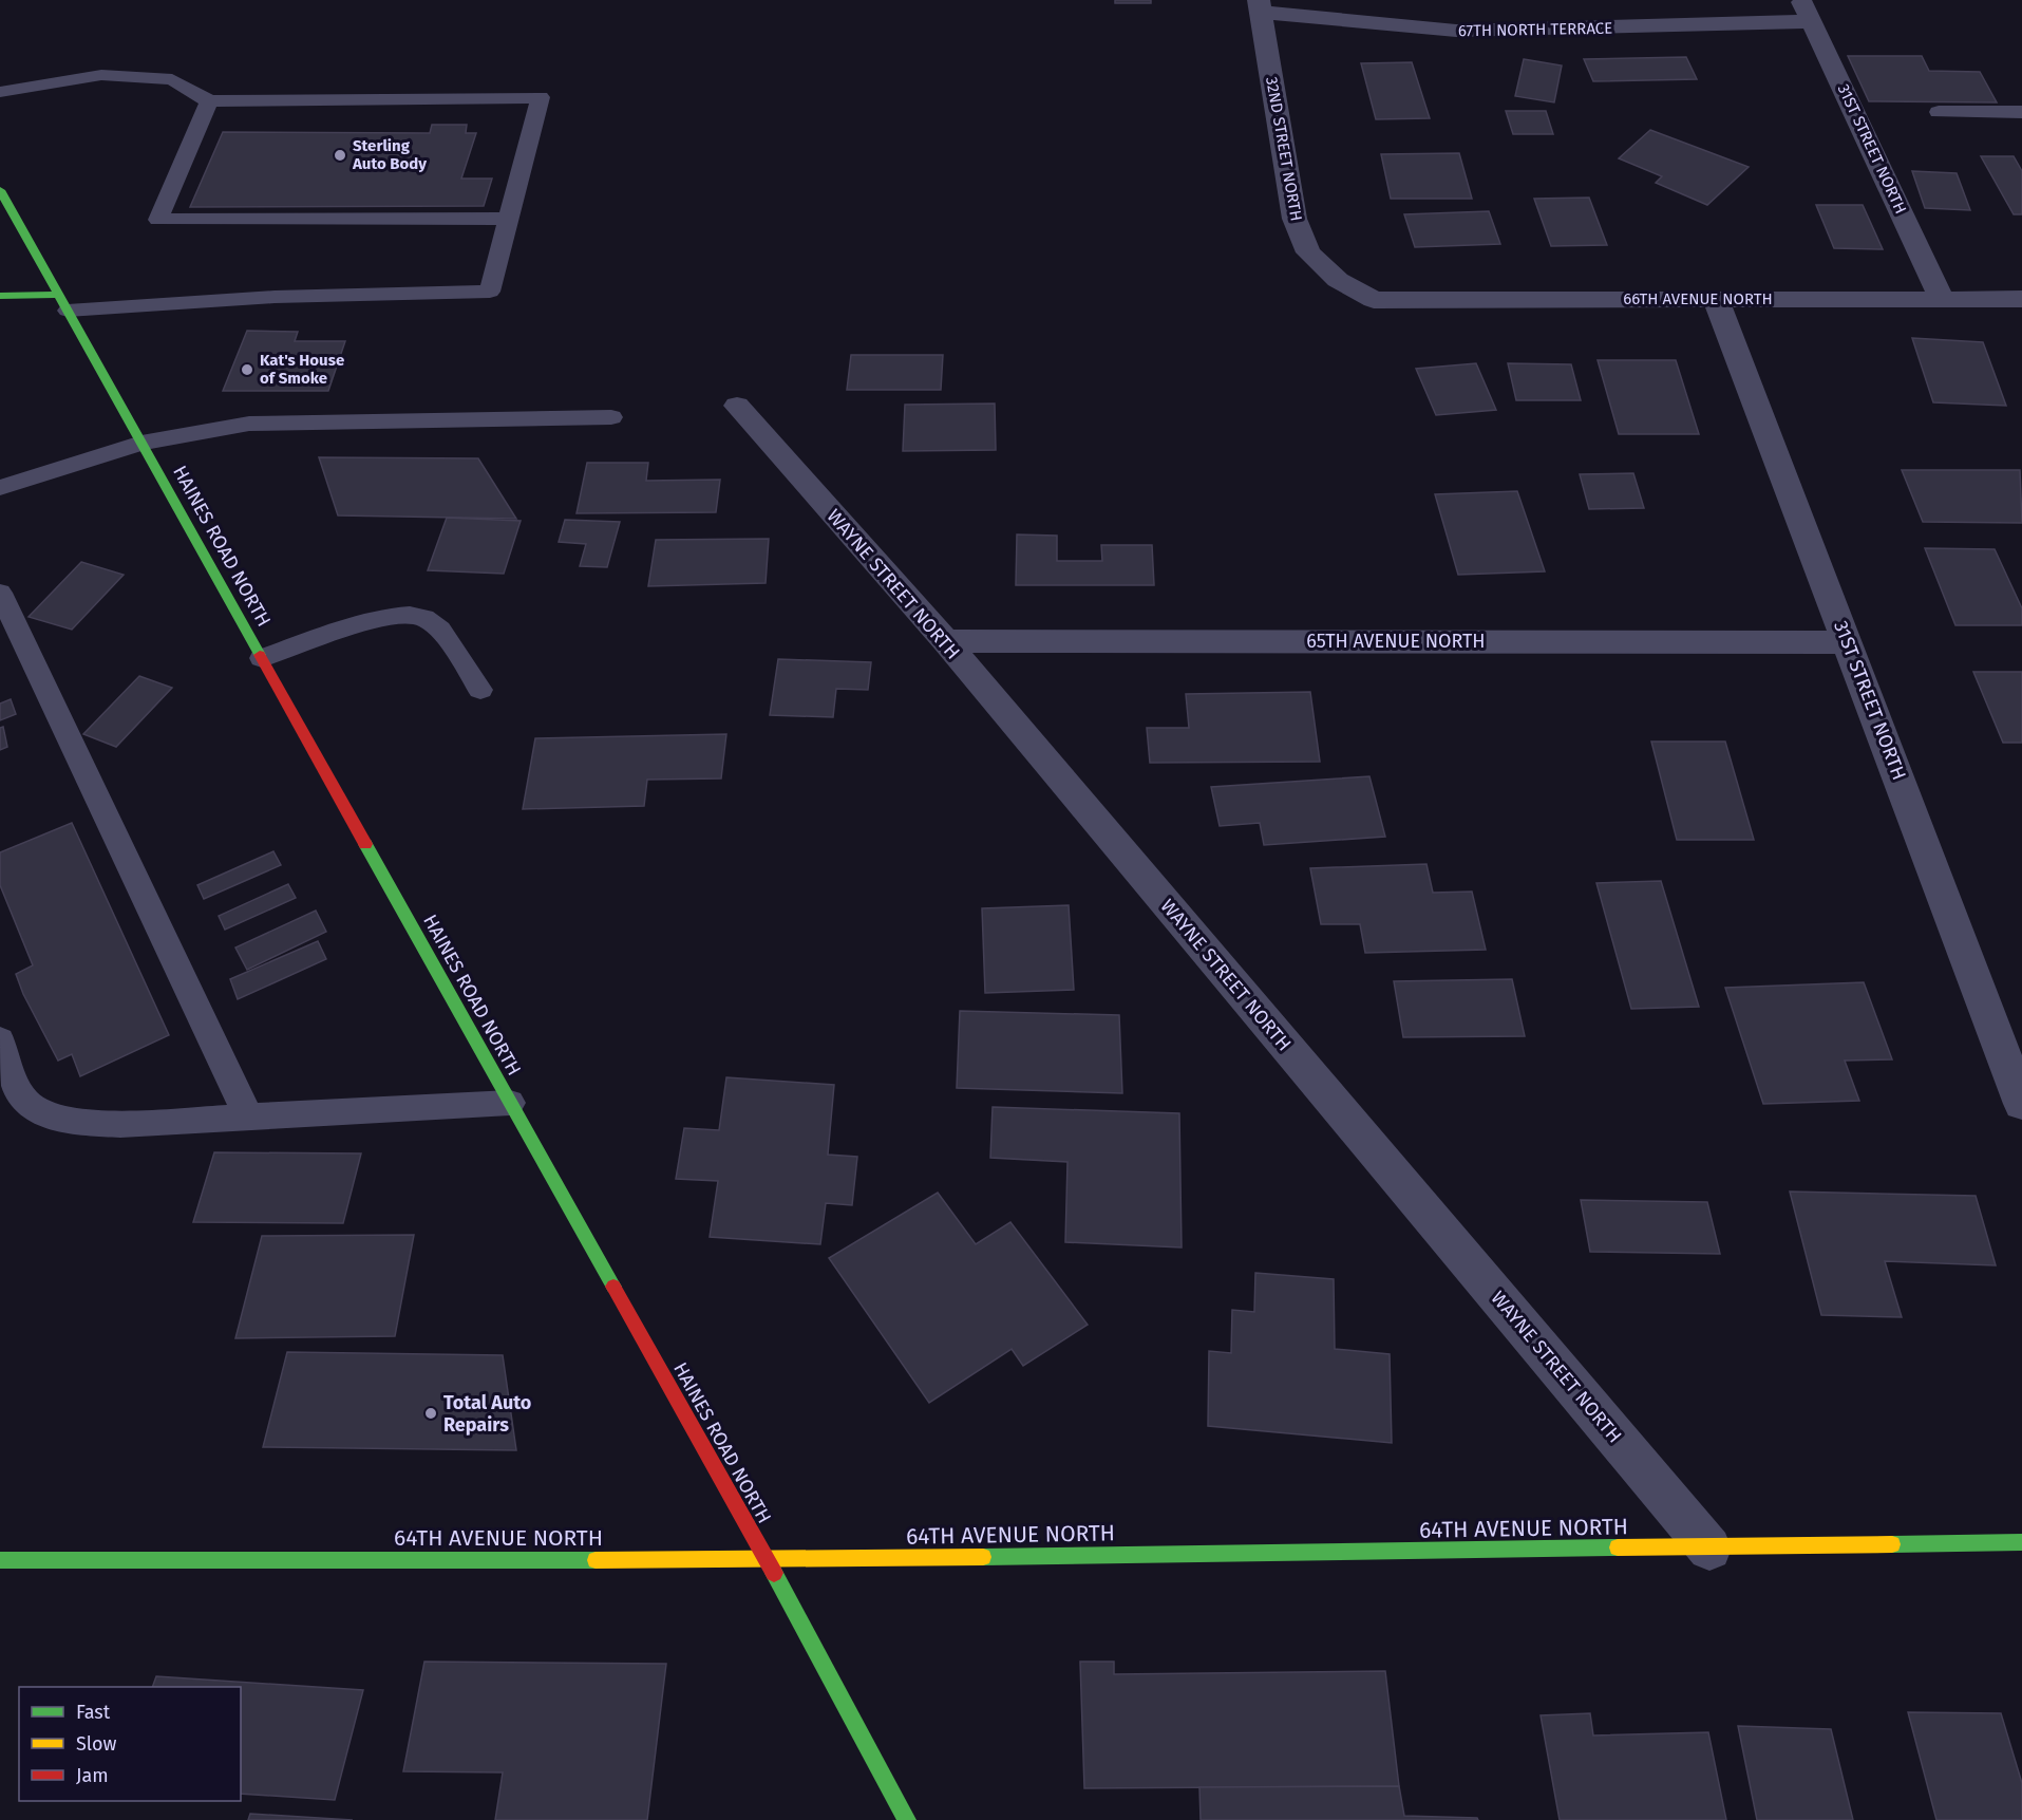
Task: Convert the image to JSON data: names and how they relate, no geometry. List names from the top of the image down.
{
  "streets": {
    "street": [
      "67TH NORTH TERRACE",
      "32ND STREET NORTH",
      "31ST STREET NORTH",
      "66TH AVENUE NORTH",
      "HAINES ROAD NORTH",
      "WAYNE STREET NORTH",
      "65TH AVENUE NORTH",
      "64TH AVENUE NORTH"
    ]
  },
  "crossings": [
    ["67TH NORTH TERRACE", "32ND STREET NORTH"],
    ["67TH NORTH TERRACE", "31ST STREET NORTH"],
    ["32ND STREET NORTH", "66TH AVENUE NORTH"],
    ["31ST STREET NORTH", "66TH AVENUE NORTH"],
    ["31ST STREET NORTH", "65TH AVENUE NORTH"],
    ["HAINES ROAD NORTH", "64TH AVENUE NORTH"],
    ["WAYNE STREET NORTH", "65TH AVENUE NORTH"],
    ["WAYNE STREET NORTH", "64TH AVENUE NORTH"]
  ],
  "places": ["Sterling Auto Body", "Kat's House of Smoke", "Total Auto Repairs"],
  "legend": ["Fast", "Slow", "Jam"]
}
